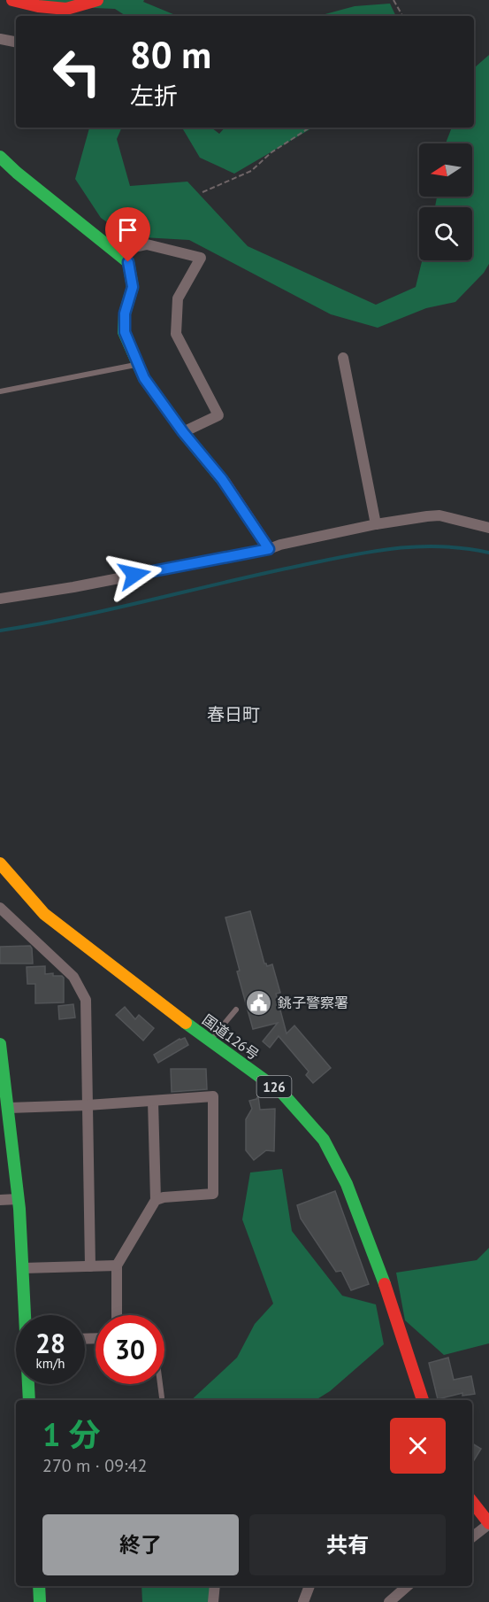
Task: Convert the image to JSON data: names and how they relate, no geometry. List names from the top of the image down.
{
  "streets": {
    "main road": ["国道126号", "126"]
  },
  "districts": ["春日町"],
  "places": {
    "public building": ["銚子警察署"]
  },
  "north": "left",
  "page": {
    "turn": ["80 m", "左折"],
    "speed": "28 km/h",
    "limit": "30",
    "heading": ["1 分", "270 m · 09:42"],
    "buttons": ["終了", "共有"]
  }
}
